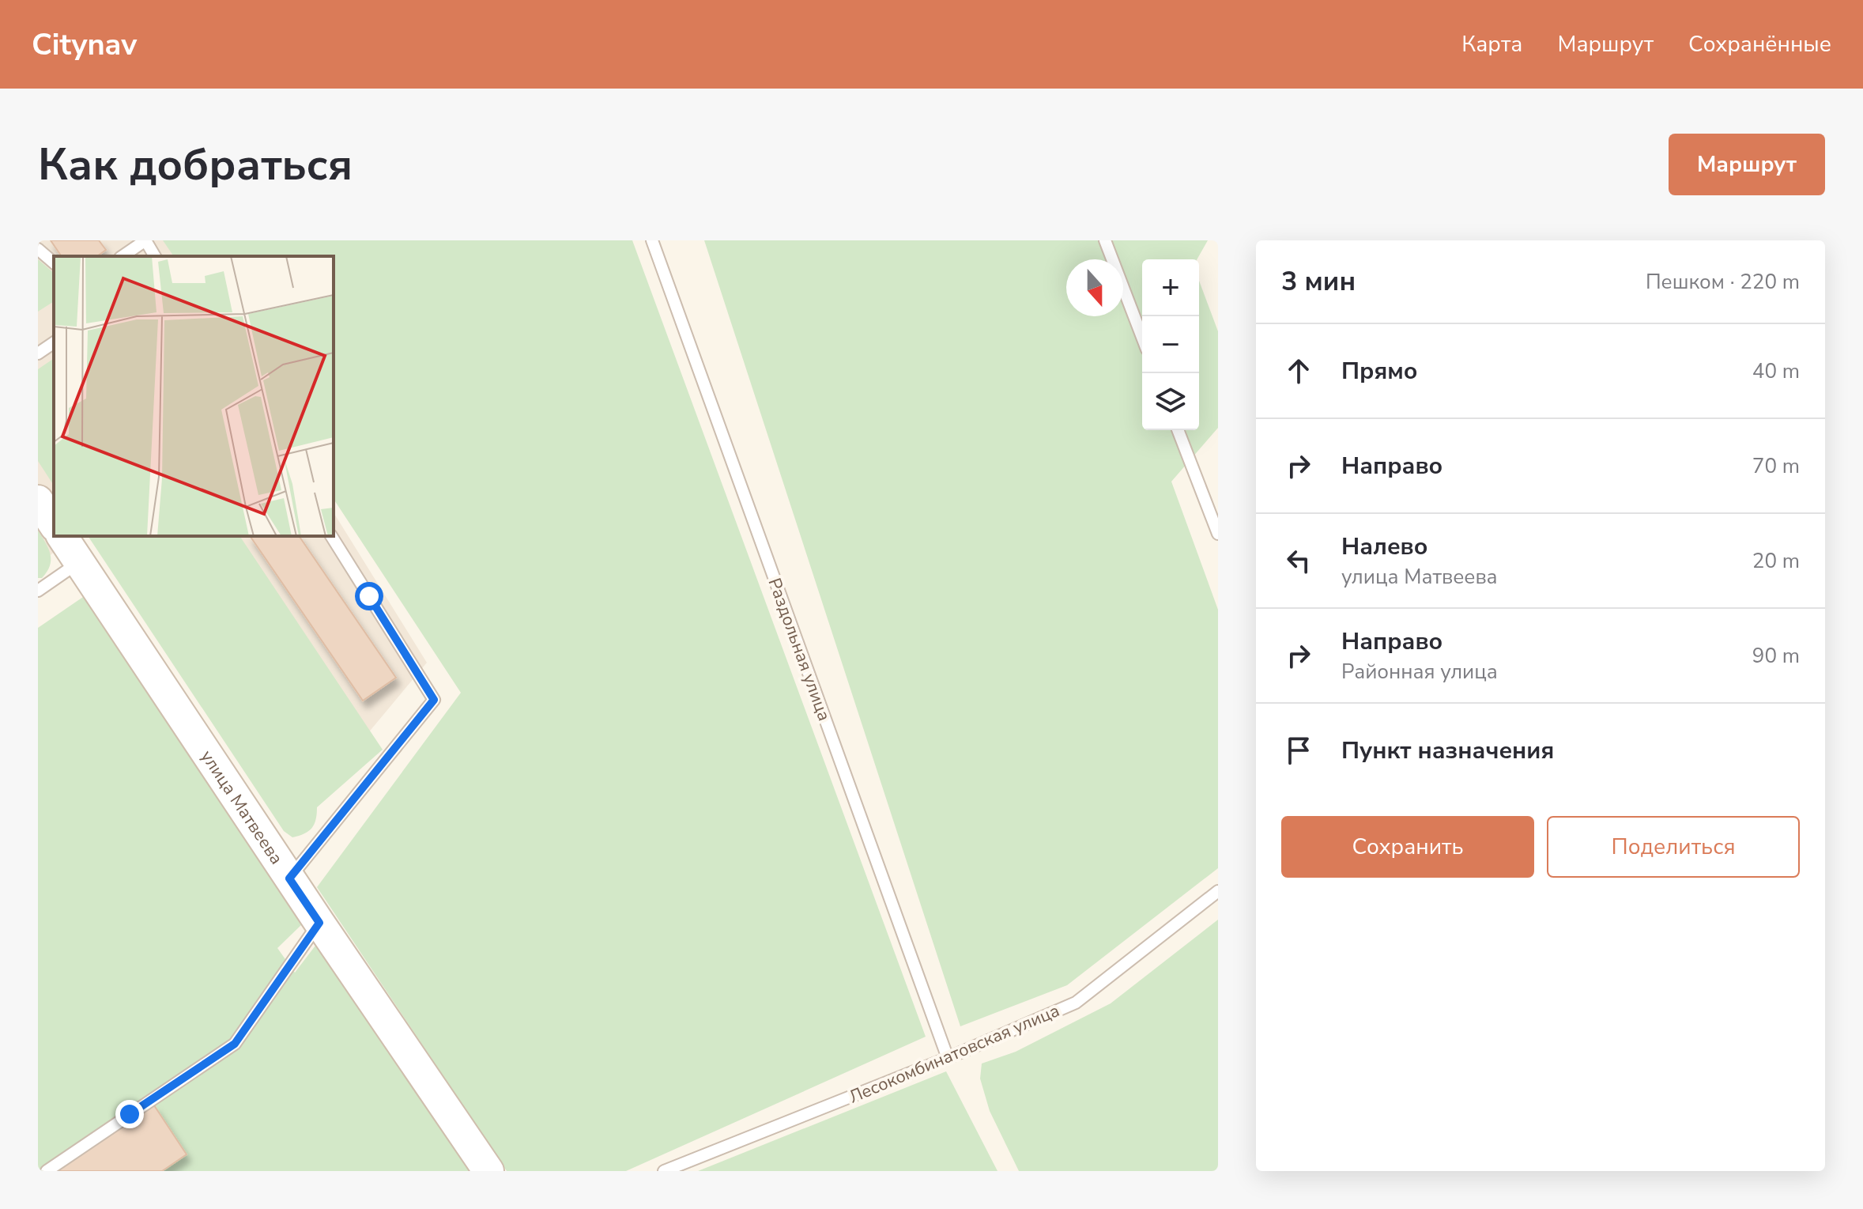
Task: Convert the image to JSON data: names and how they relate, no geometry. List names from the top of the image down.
{
  "streets": {
    "street": ["улица Матвеева"],
    "lane": ["Раздольная улица", "Лесокомбинатовская улица"]
  },
  "crossings": [
    ["Раздольная улица", "Лесокомбинатовская улица"]
  ],
  "north": "bottom",
  "page": {
    "header": "Citynav",
    "nav": ["Карта", "Маршрут", "Сохранённые"],
    "buttons": [
      "Маршрут",
      ["Сохранить", "Поделиться"]
    ],
    "title": "Как добраться",
    "heading": ["3 мин", "Пешком · 220 m"],
    "map_buttons": ["+", "−"],
    "list": [
      ["Прямо", "40 m"],
      ["Направо", "70 m"],
      ["Налево", "улица Матвеева", "20 m"],
      ["Направо", "Районная улица", "90 m"],
      "Пункт назначения"
    ]
  }
}
